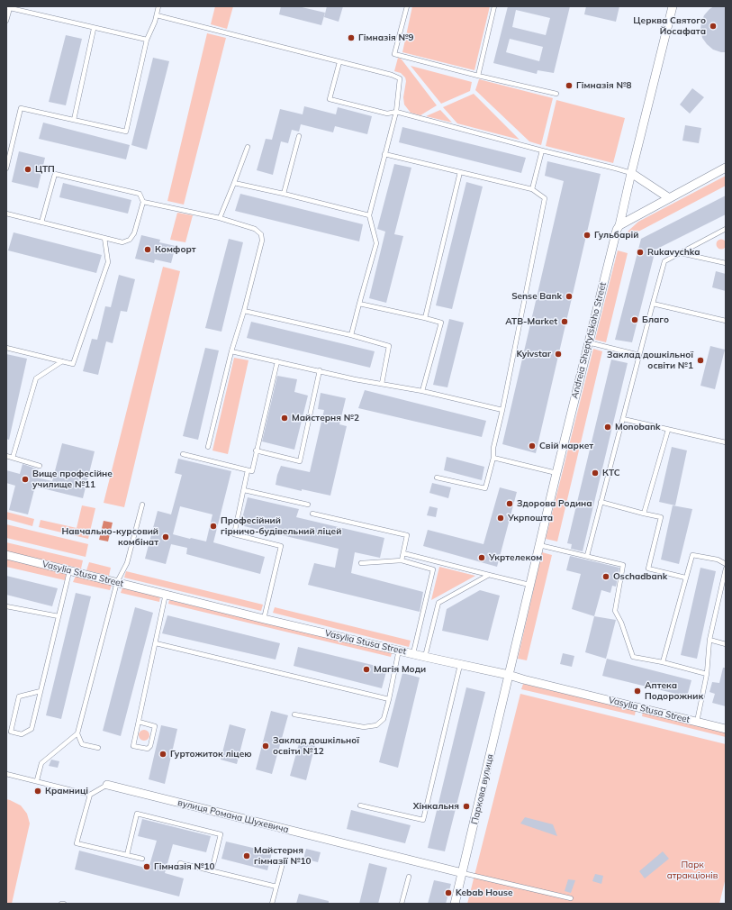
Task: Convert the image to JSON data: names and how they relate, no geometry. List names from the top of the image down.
{
  "streets": {
    "street": [
      "Andreia Sheptytskoho Street",
      "Vasylia Stusa Street",
      "Паркова вулиця",
      "вулиця Романа Шухевича"
    ]
  },
  "crossings": [
    ["Andreia Sheptytskoho Street", "Vasylia Stusa Street"],
    ["Andreia Sheptytskoho Street", "Паркова вулиця"],
    ["Vasylia Stusa Street", "Паркова вулиця"],
    ["Паркова вулиця", "вулиця Романа Шухевича"]
  ],
  "parks": ["Парк атракціонів"],
  "places": [
    "Церква Святого Йосафата",
    "Гімназія №9",
    "Гімназія №8",
    "ЦТП",
    "Гульбарій",
    "Комфорт",
    "Rukavychka",
    "Sense Bank",
    "Благо",
    "ATB-Market",
    "Kyivstar",
    "Заклад дошкільної освіти №1",
    "Майстерня №2",
    "Monobank",
    "Свій маркет",
    "КТС",
    "Вище професійне училище №11",
    "Здорова Родина",
    "Укрпошта",
    "Професійний гірничо-будівельний ліцей",
    "Навчально-курсовий комбінат",
    "Укртелеком",
    "Oschadbank",
    "Магія Моди",
    "Аптека Подорожник",
    "Заклад дошкільної освіти №12",
    "Гуртожиток ліцею",
    "Крамниці",
    "Хінкальня",
    "Майстерня гімназії №10",
    "Гімназія №10",
    "Kebab House"
  ]
}
